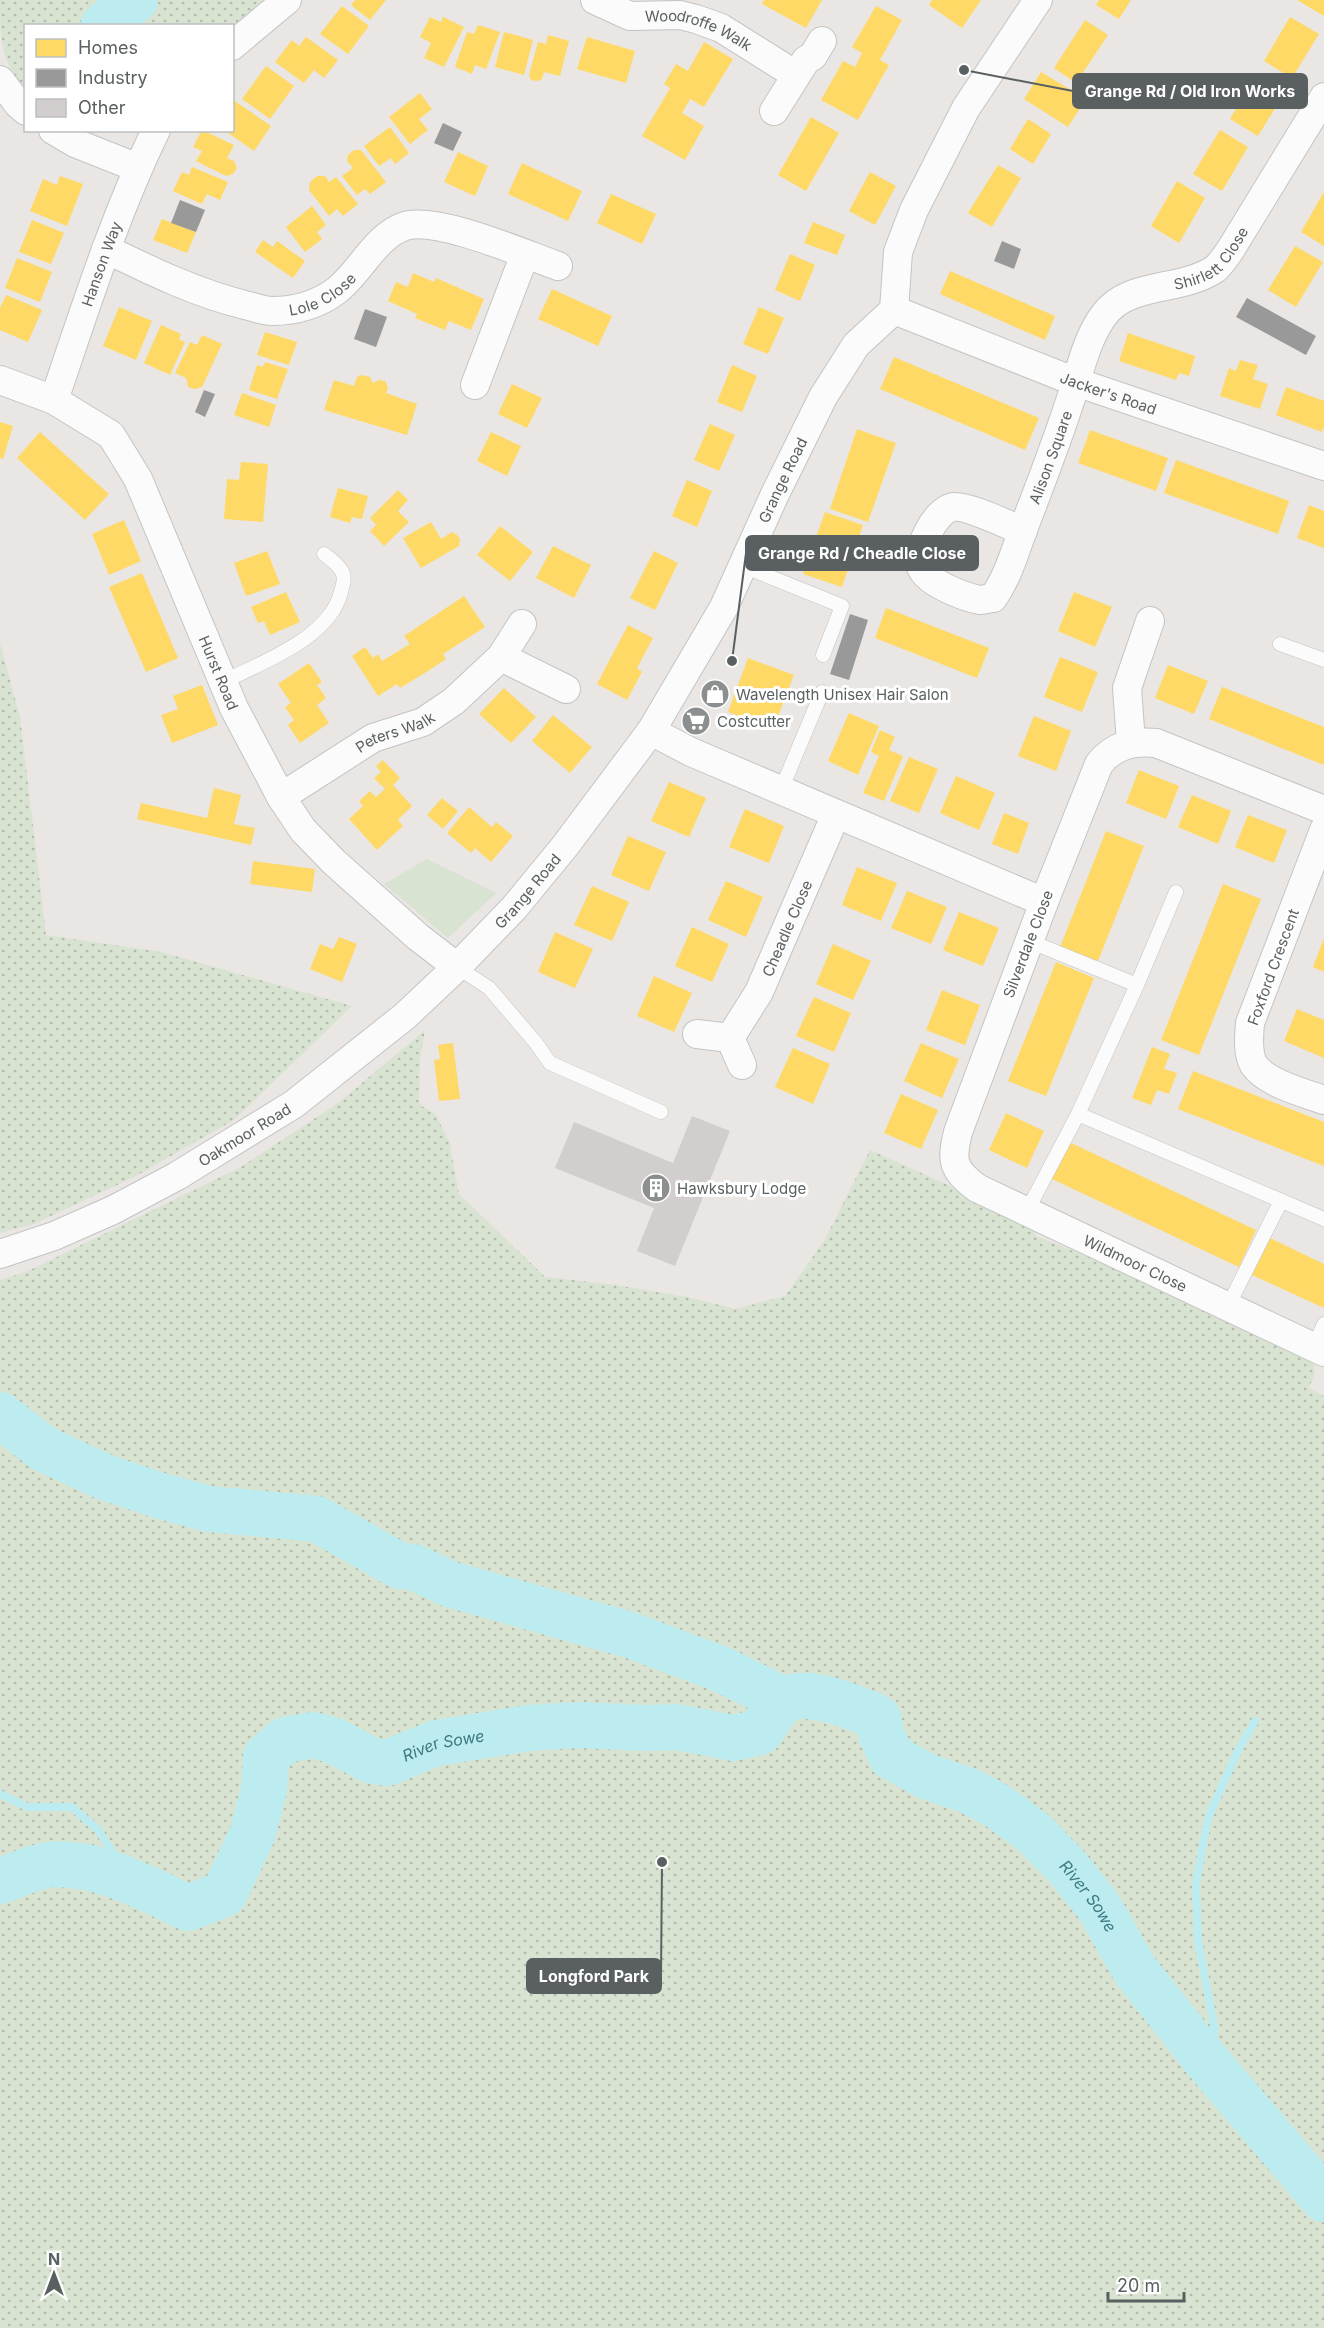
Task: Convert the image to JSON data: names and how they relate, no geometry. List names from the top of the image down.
{
  "streets": {
    "street": [
      "Woodroffe Walk",
      "Shirlett Close",
      "Hanson Way",
      "Lole Close",
      "Jacker's Road",
      "Alison Square",
      "Grange Road",
      "Hurst Road",
      "Peters Walk",
      "Cheadle Close",
      "Silverdale Close",
      "Foxford Crescent",
      "Oakmoor Road",
      "Wildmoor Close"
    ]
  },
  "crossings": [
    ["Shirlett Close", "Jacker's Road"],
    ["Shirlett Close", "Alison Square"],
    ["Hanson Way", "Lole Close"],
    ["Hanson Way", "Hurst Road"],
    ["Jacker's Road", "Alison Square"],
    ["Jacker's Road", "Grange Road"],
    ["Grange Road", "Hurst Road"],
    ["Grange Road", "Oakmoor Road"],
    ["Hurst Road", "Peters Walk"],
    ["Hurst Road", "Oakmoor Road"],
    ["Silverdale Close", "Wildmoor Close"]
  ],
  "water": ["River Sowe"],
  "places": {
    "other": ["Grange Rd / Old Iron Works", "Grange Rd / Cheadle Close", "Longford Park"],
    "shop": ["Wavelength Unisex Hair Salon"],
    "supermarket": ["Costcutter"],
    "building": ["Hawksbury Lodge"]
  },
  "legend": ["Homes", "Industry", "Other"],
  "scale_bar": "20 m",
  "north": "top"
}
